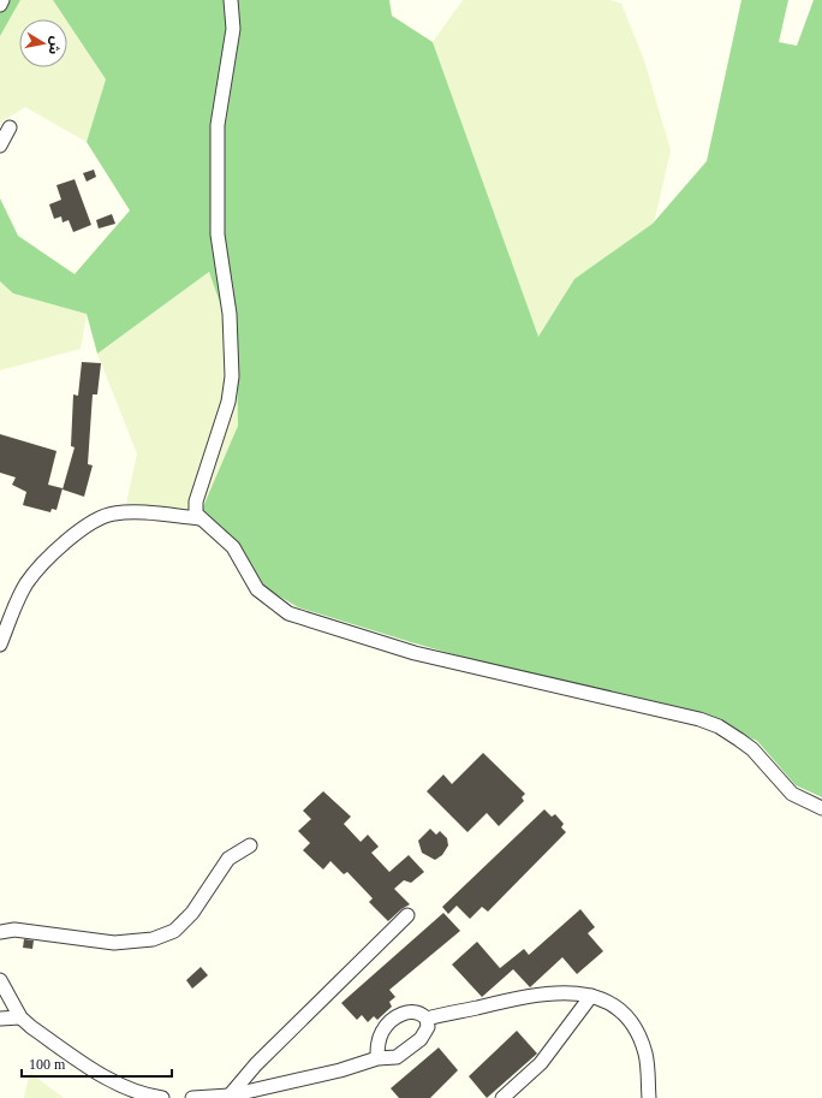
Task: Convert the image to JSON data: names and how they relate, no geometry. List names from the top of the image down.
{
  "scale_bar": "100 m",
  "north": "right"
}
